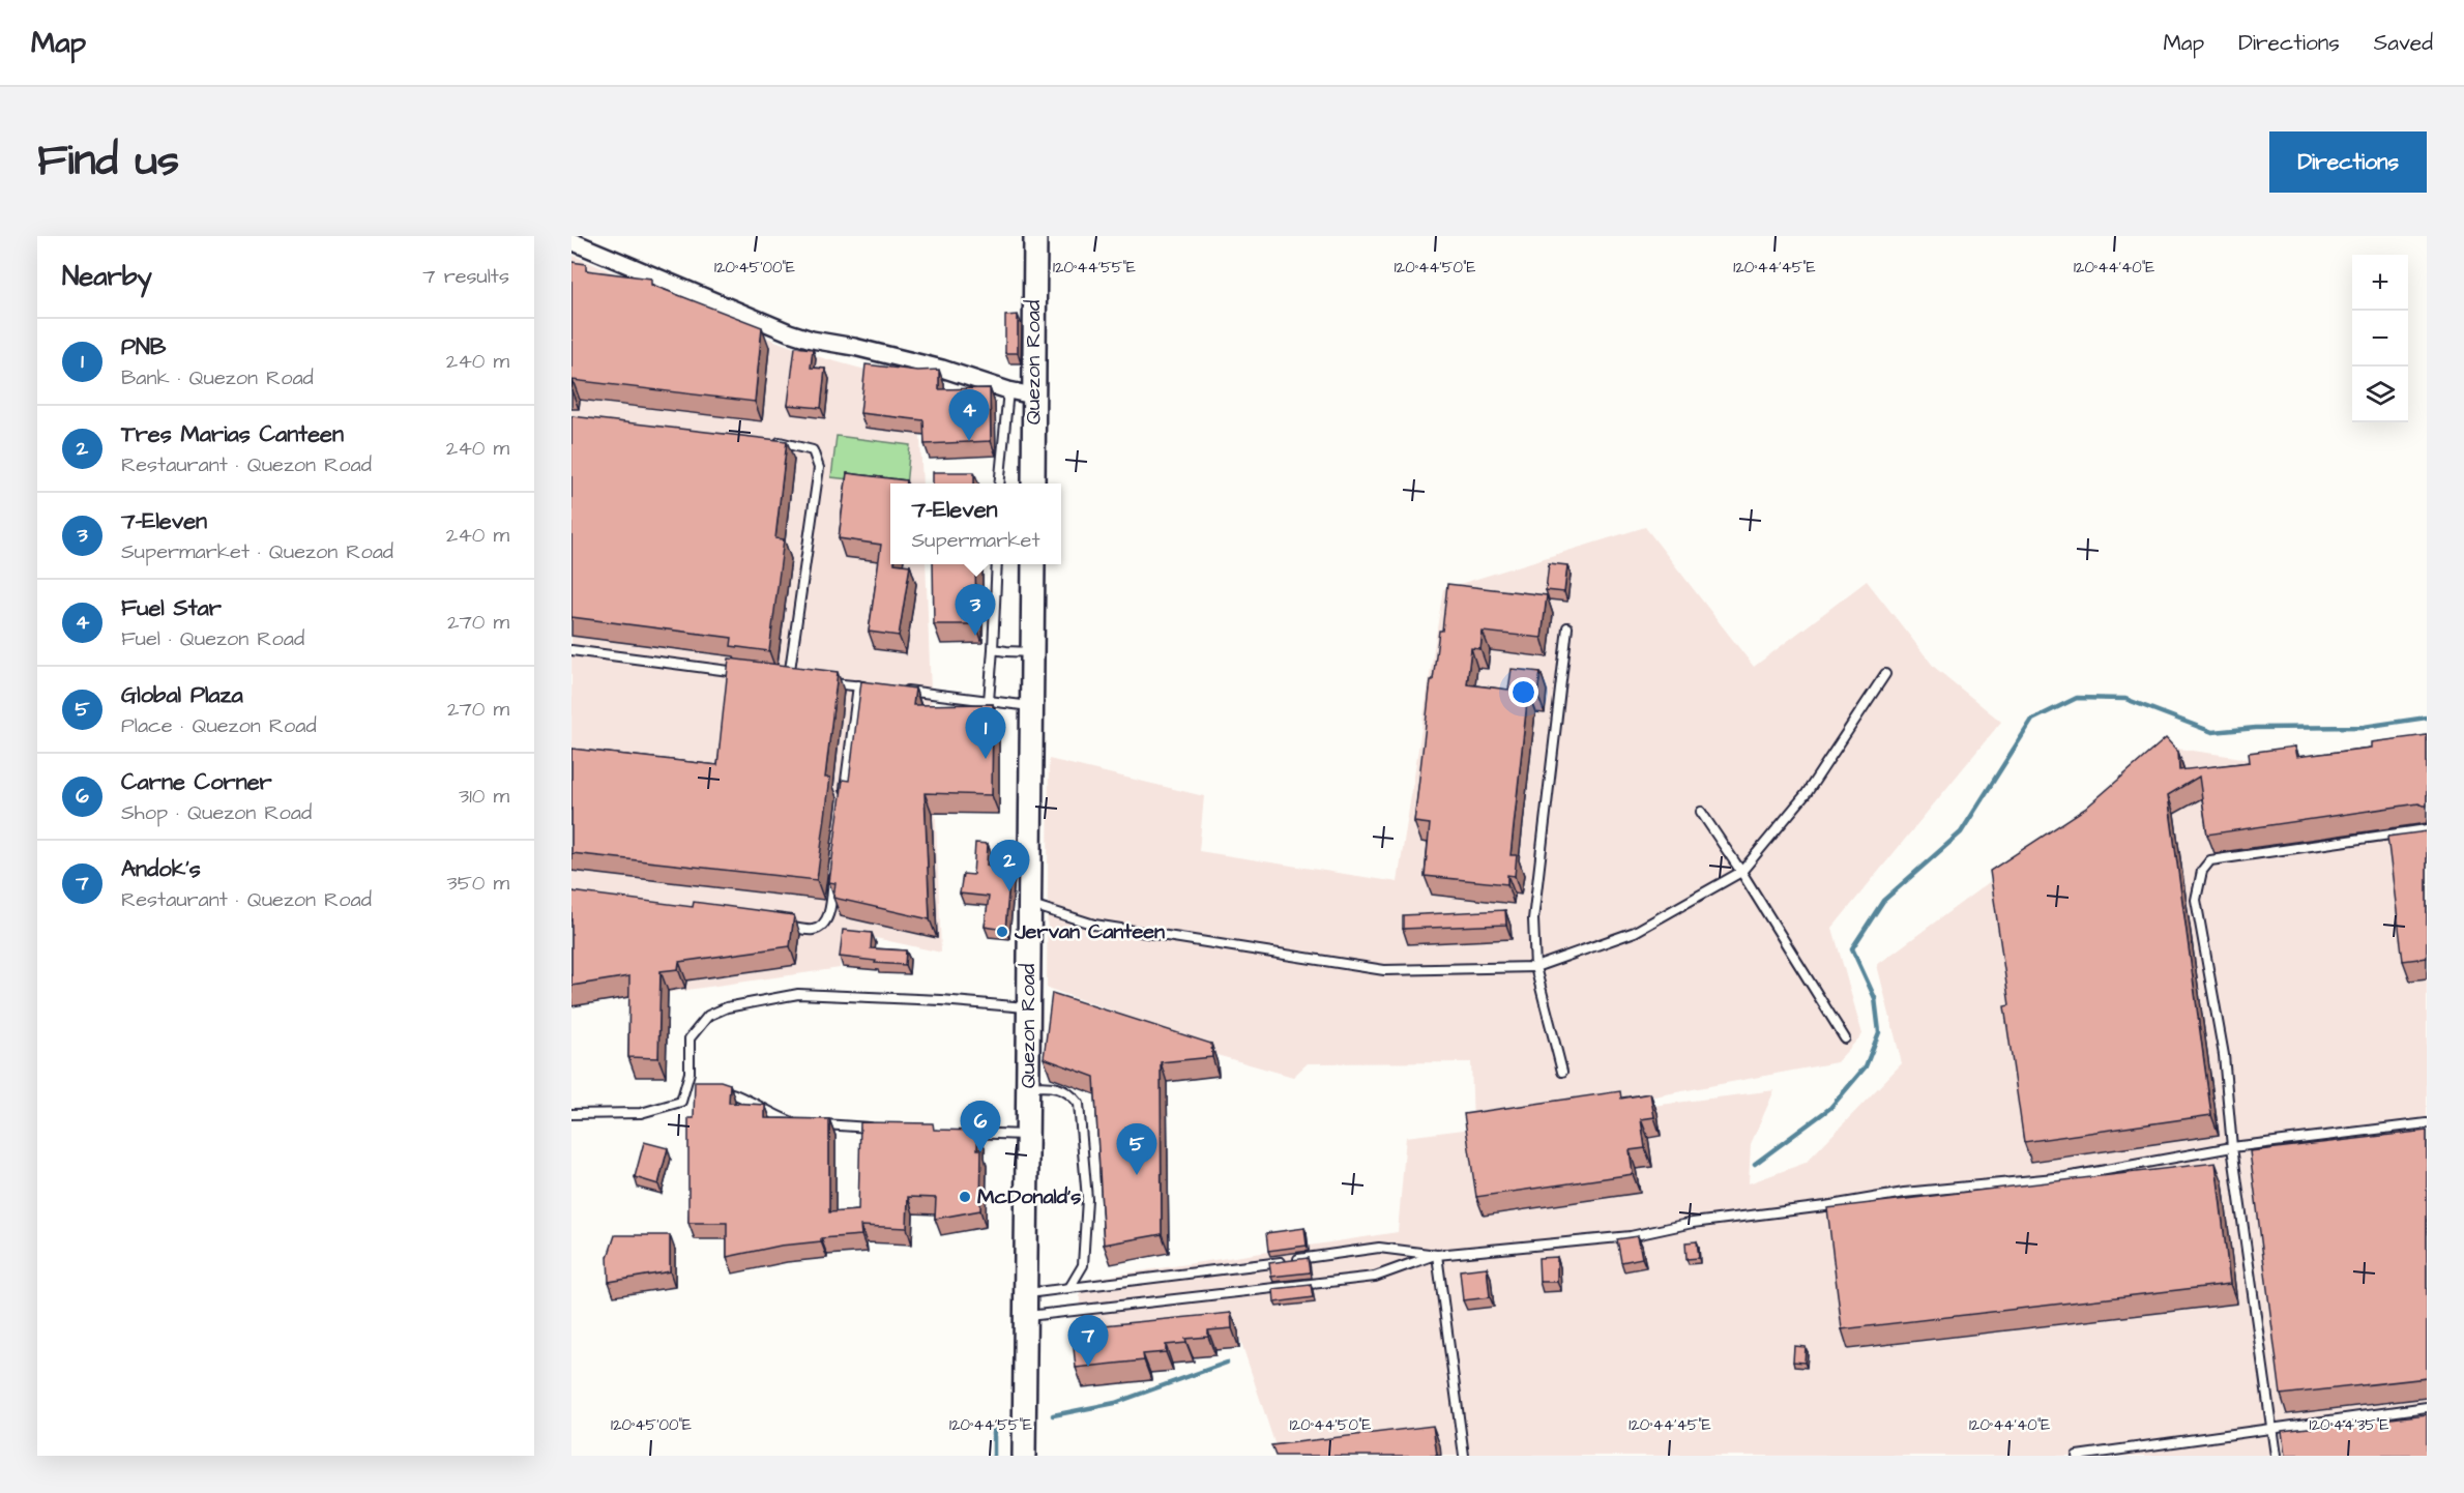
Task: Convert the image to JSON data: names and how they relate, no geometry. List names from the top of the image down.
{
  "streets": {
    "main road": ["Quezon Road"]
  },
  "places": ["Jervan Canteen", "McDonald's"],
  "page": {
    "header": "Map",
    "nav": ["Map", "Directions", "Saved"],
    "title": "Find us",
    "buttons": "Directions",
    "heading": ["Nearby", "7 results"],
    "map_buttons": ["+", "−"],
    "list": [
      {
        "mark": "1",
        "name": "PNB",
        "note": "Bank · Quezon Road",
        "value": "240 m"
      },
      {
        "mark": "2",
        "name": "Tres Marias Canteen",
        "note": "Restaurant · Quezon Road",
        "value": "240 m"
      },
      {
        "mark": "3",
        "name": "7-Eleven",
        "note": "Supermarket · Quezon Road",
        "value": "240 m"
      },
      {
        "mark": "4",
        "name": "Fuel Star",
        "note": "Fuel · Quezon Road",
        "value": "270 m"
      },
      {
        "mark": "5",
        "name": "Global Plaza",
        "note": "Place · Quezon Road",
        "value": "270 m"
      },
      {
        "mark": "6",
        "name": "Carne Corner",
        "note": "Shop · Quezon Road",
        "value": "310 m"
      },
      {
        "mark": "7",
        "name": "Andok's",
        "note": "Restaurant · Quezon Road",
        "value": "350 m"
      }
    ],
    "pins": [
      "4",
      "3",
      "1",
      "2",
      "6",
      "5",
      "7"
    ],
    "popup": ["7-Eleven", "Supermarket"]
  },
  "coordinates": [
    "120°45'00\"E",
    "120°44'55\"E",
    "120°44'50\"E",
    "120°44'45\"E",
    "120°44'40\"E",
    "120°44'35\"E"
  ]
}
